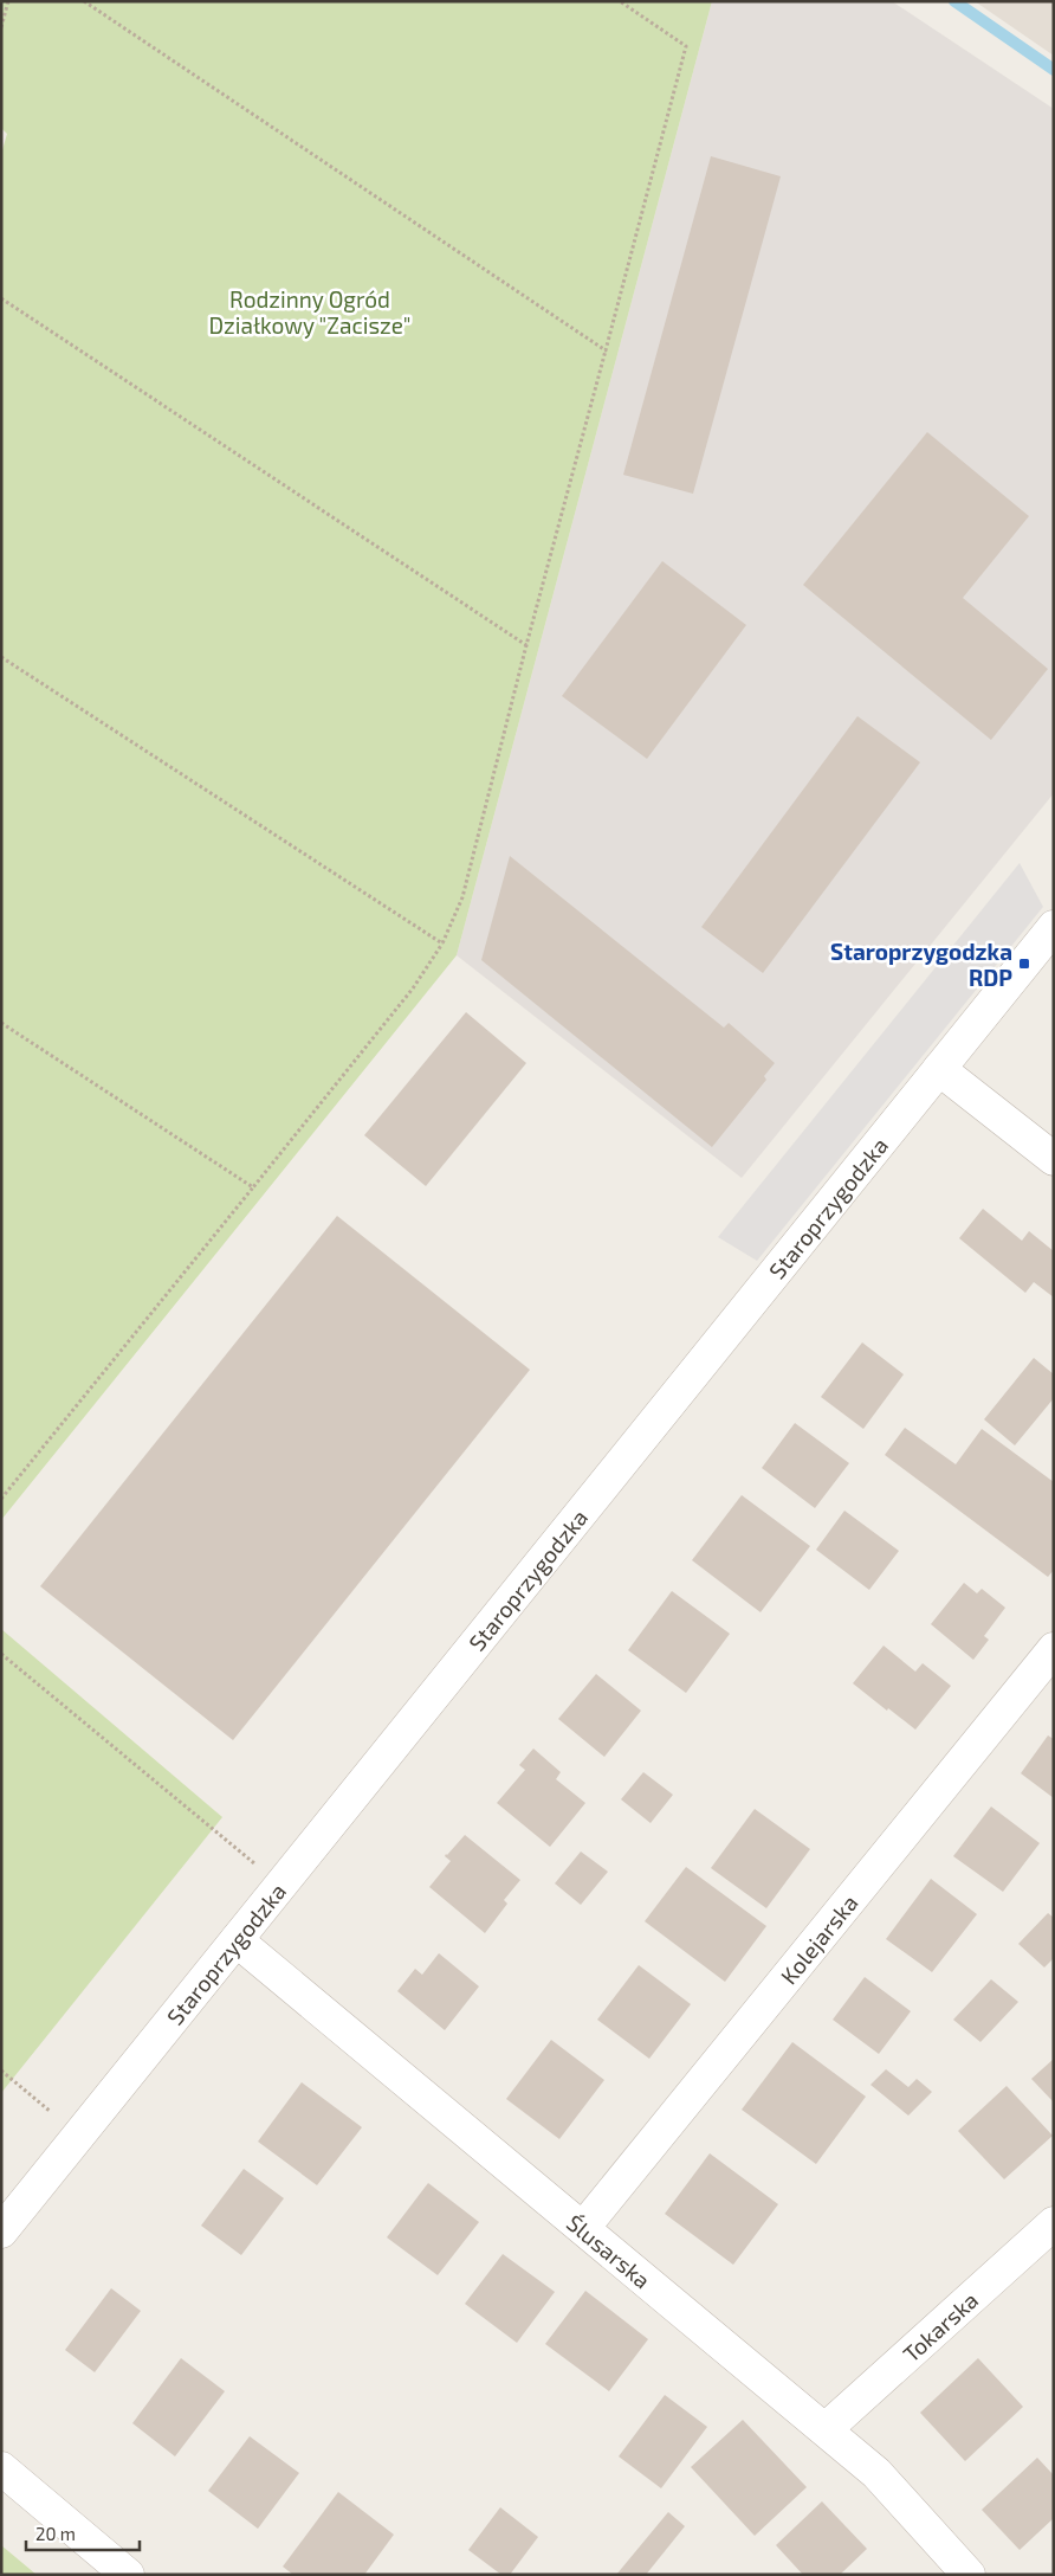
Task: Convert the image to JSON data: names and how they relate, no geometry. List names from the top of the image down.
{
  "streets": {
    "street": [
      "Staroprzygodzka",
      "Kolejarska",
      "Ślusarska",
      "Tokarska"
    ]
  },
  "crossings": [
    ["Staroprzygodzka", "Ślusarska"],
    ["Kolejarska", "Ślusarska"],
    ["Ślusarska", "Tokarska"]
  ],
  "parks": ["Rodzinny Ogród Działkowy \"Zacisze\""],
  "places": {
    "transit": ["Staroprzygodzka RDP"]
  },
  "scale_bar": "20 m"
}
